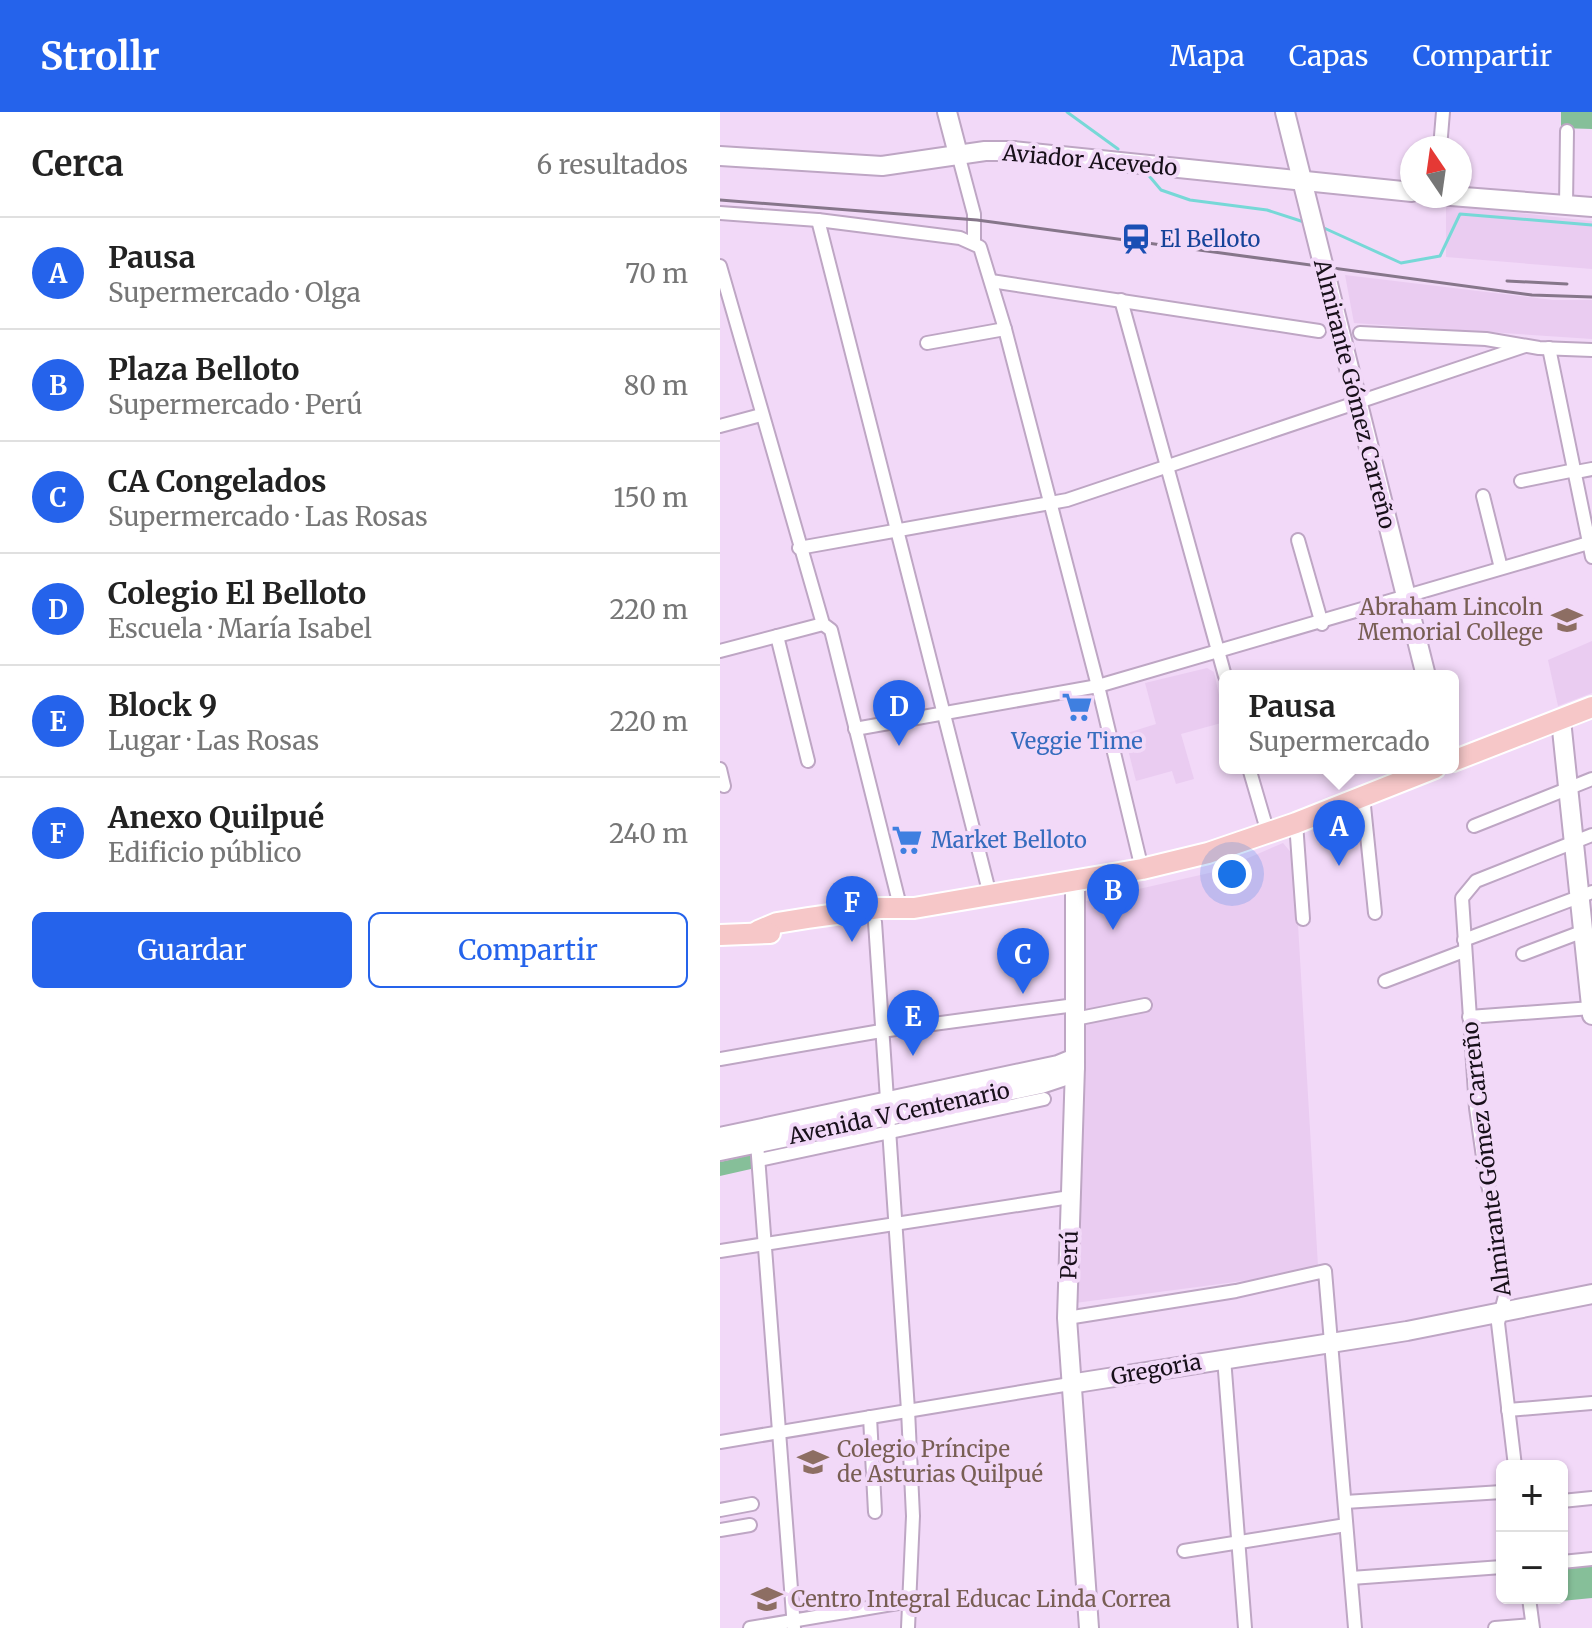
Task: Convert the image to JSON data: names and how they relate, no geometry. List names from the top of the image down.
{
  "streets": {
    "main road": [
      "Aviador Acevedo",
      "Almirante Gómez Carreño",
      "Avenida V Centenario",
      "Perú",
      "Gregoria"
    ]
  },
  "crossings": [
    ["Aviador Acevedo", "Almirante Gómez Carreño"],
    ["Almirante Gómez Carreño", "Gregoria"],
    ["Avenida V Centenario", "Perú"],
    ["Perú", "Gregoria"]
  ],
  "places": {
    "station": ["El Belloto"],
    "school or university": ["Abraham Lincoln Memorial College", "Colegio Príncipe de Asturias Quilpué", "Centro Integral Educac Linda Correa"],
    "supermarket": ["Veggie Time", "Market Belloto"]
  },
  "north": "top",
  "page": {
    "header": "Strollr",
    "nav": ["Mapa", "Capas", "Compartir"],
    "heading": ["Cerca", "6 resultados"],
    "list": [
      {
        "mark": "A",
        "name": "Pausa",
        "note": "Supermercado · Olga",
        "value": "70 m"
      },
      {
        "mark": "B",
        "name": "Plaza Belloto",
        "note": "Supermercado · Perú",
        "value": "80 m"
      },
      {
        "mark": "C",
        "name": "CA Congelados",
        "note": "Supermercado · Las Rosas",
        "value": "150 m"
      },
      {
        "mark": "D",
        "name": "Colegio El Belloto",
        "note": "Escuela · María Isabel",
        "value": "220 m"
      },
      {
        "mark": "E",
        "name": "Block 9",
        "note": "Lugar · Las Rosas",
        "value": "220 m"
      },
      {
        "mark": "F",
        "name": "Anexo Quilpué",
        "note": "Edificio público",
        "value": "240 m"
      }
    ],
    "popup": ["Pausa", "Supermercado"],
    "pins": [
      "D",
      "A",
      "B",
      "F",
      "C",
      "E"
    ],
    "buttons": ["Guardar", "Compartir"],
    "map_buttons": ["+", "−"]
  }
}
